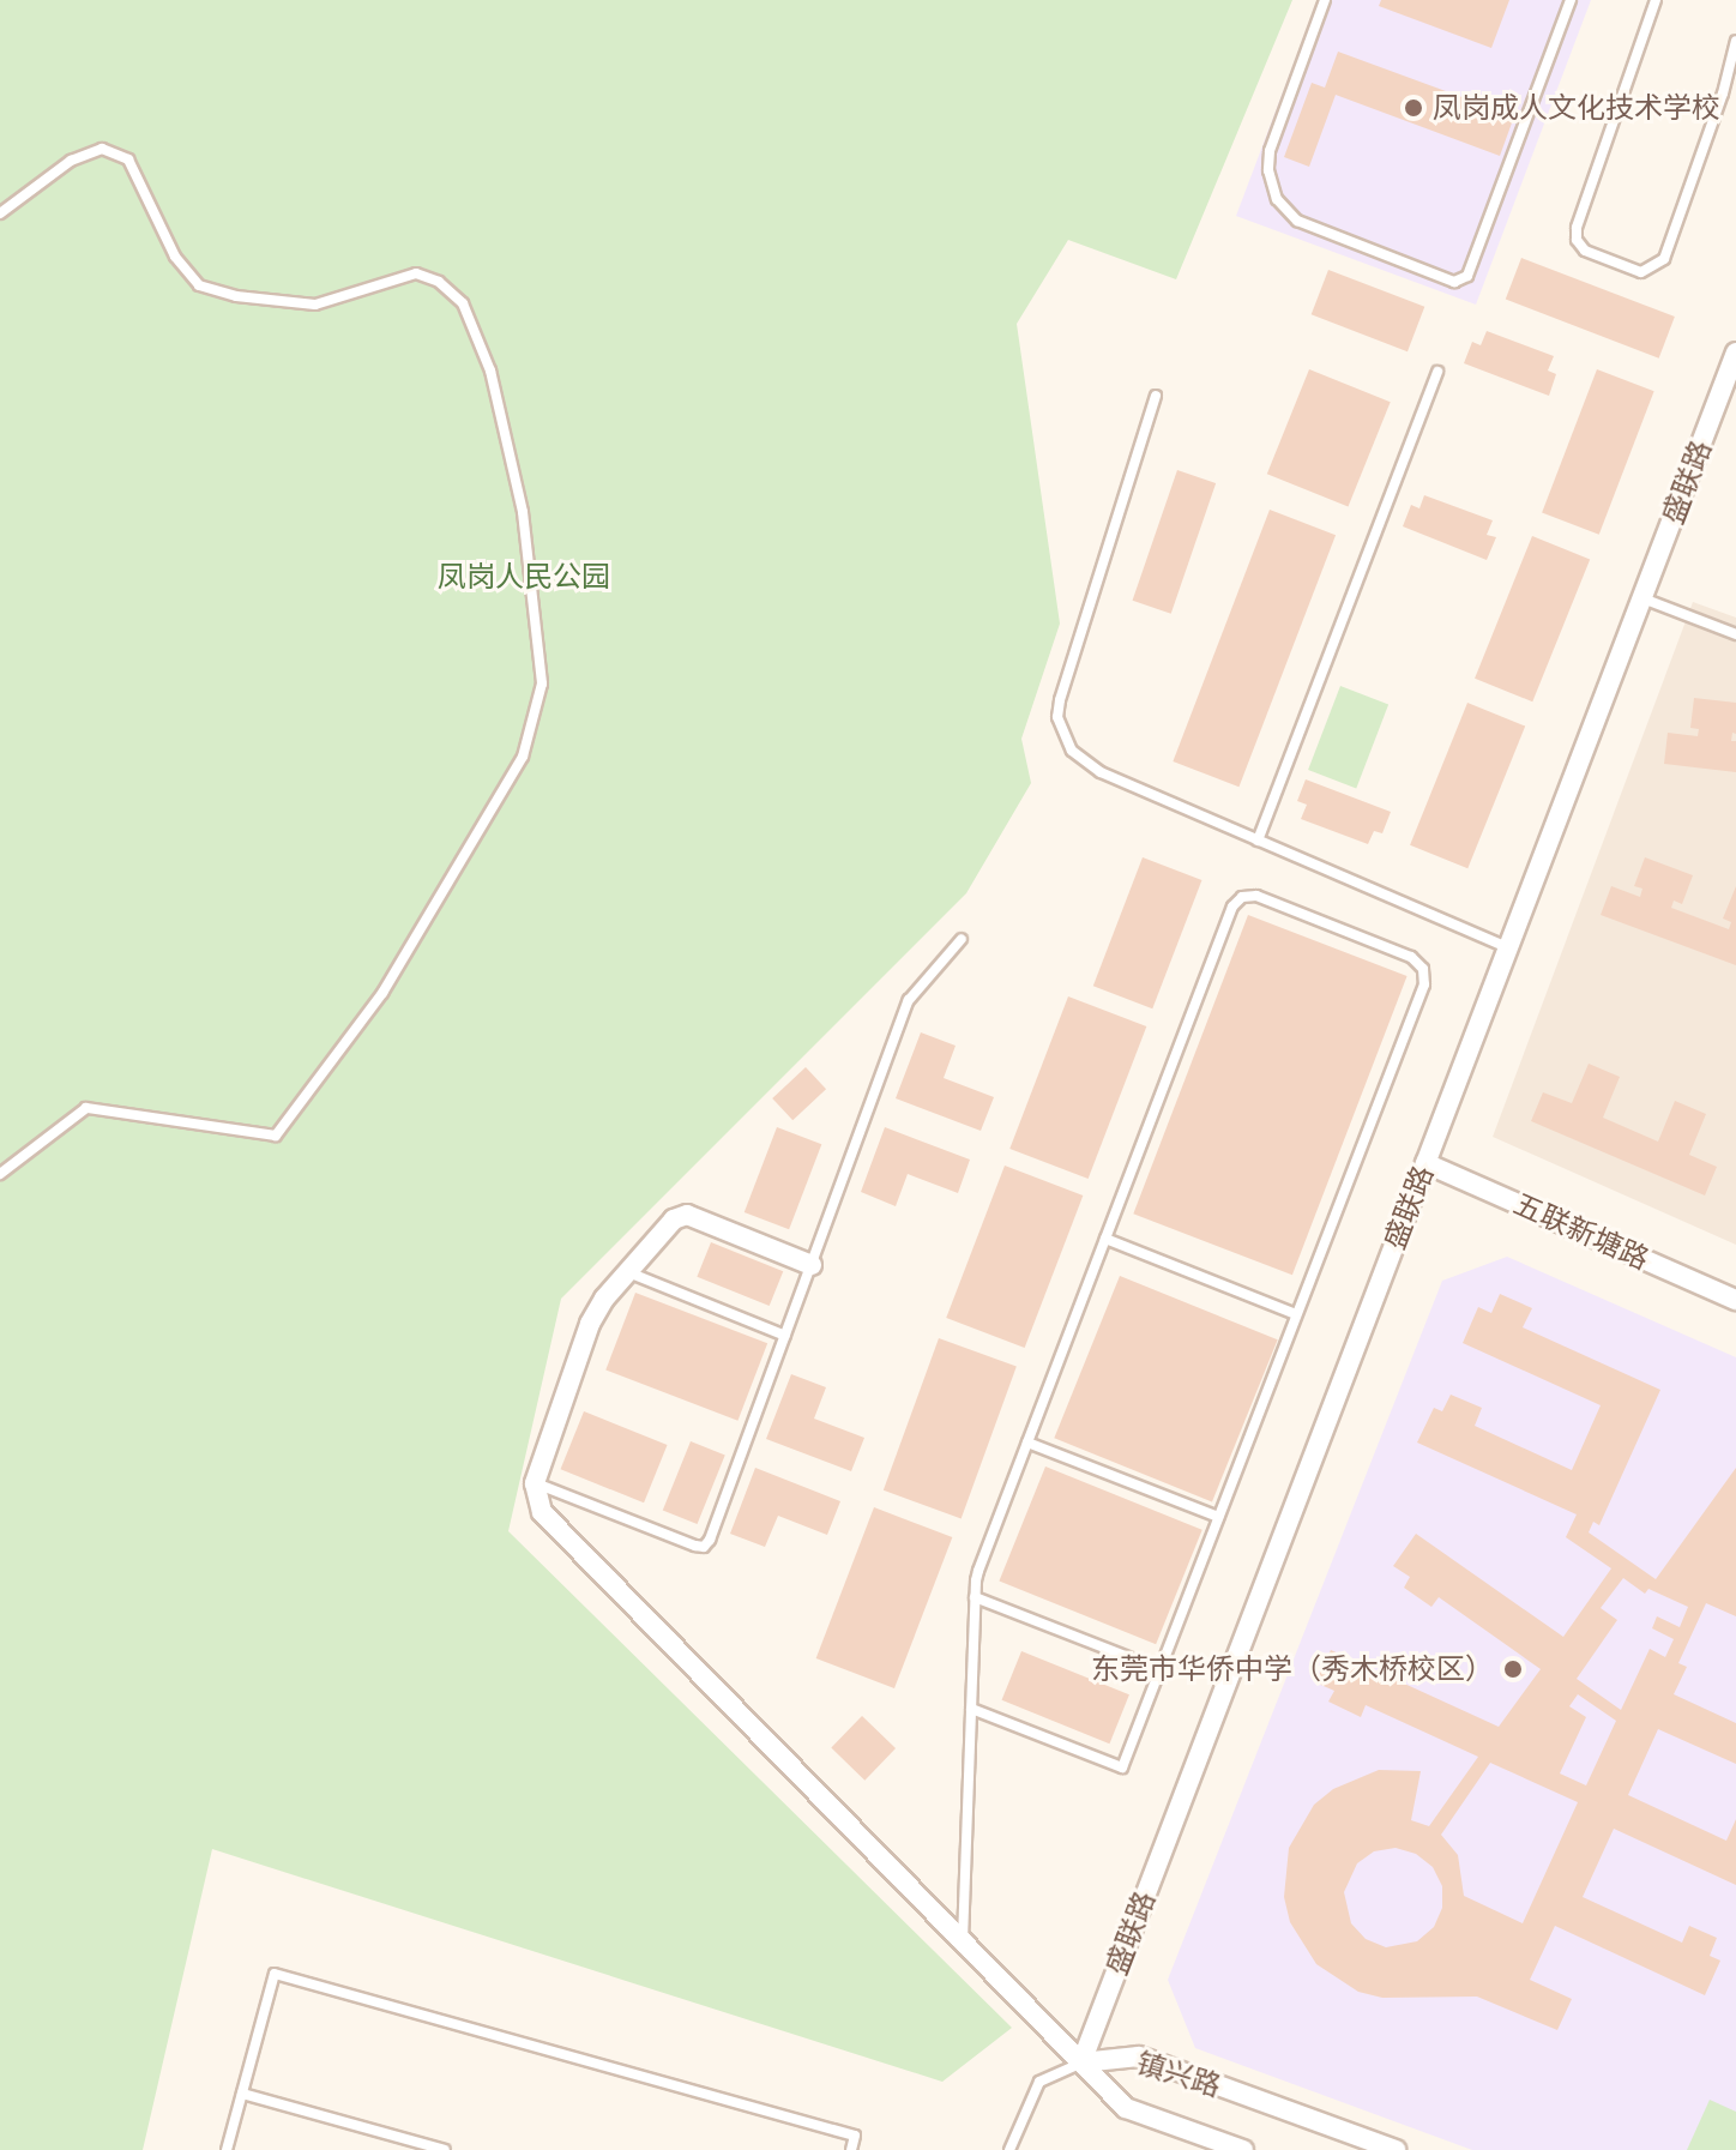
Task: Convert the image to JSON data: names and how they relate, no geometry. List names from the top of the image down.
{
  "streets": {
    "street": ["盛联路", "五联新塘路", "镇兴路"]
  },
  "crossings": [
    ["盛联路", "五联新塘路"],
    ["盛联路", "镇兴路"]
  ],
  "parks": ["凤岗人民公园"],
  "places": ["凤岗成人文化技术学校", "东莞市华侨中学（秀木桥校区）"]
}
